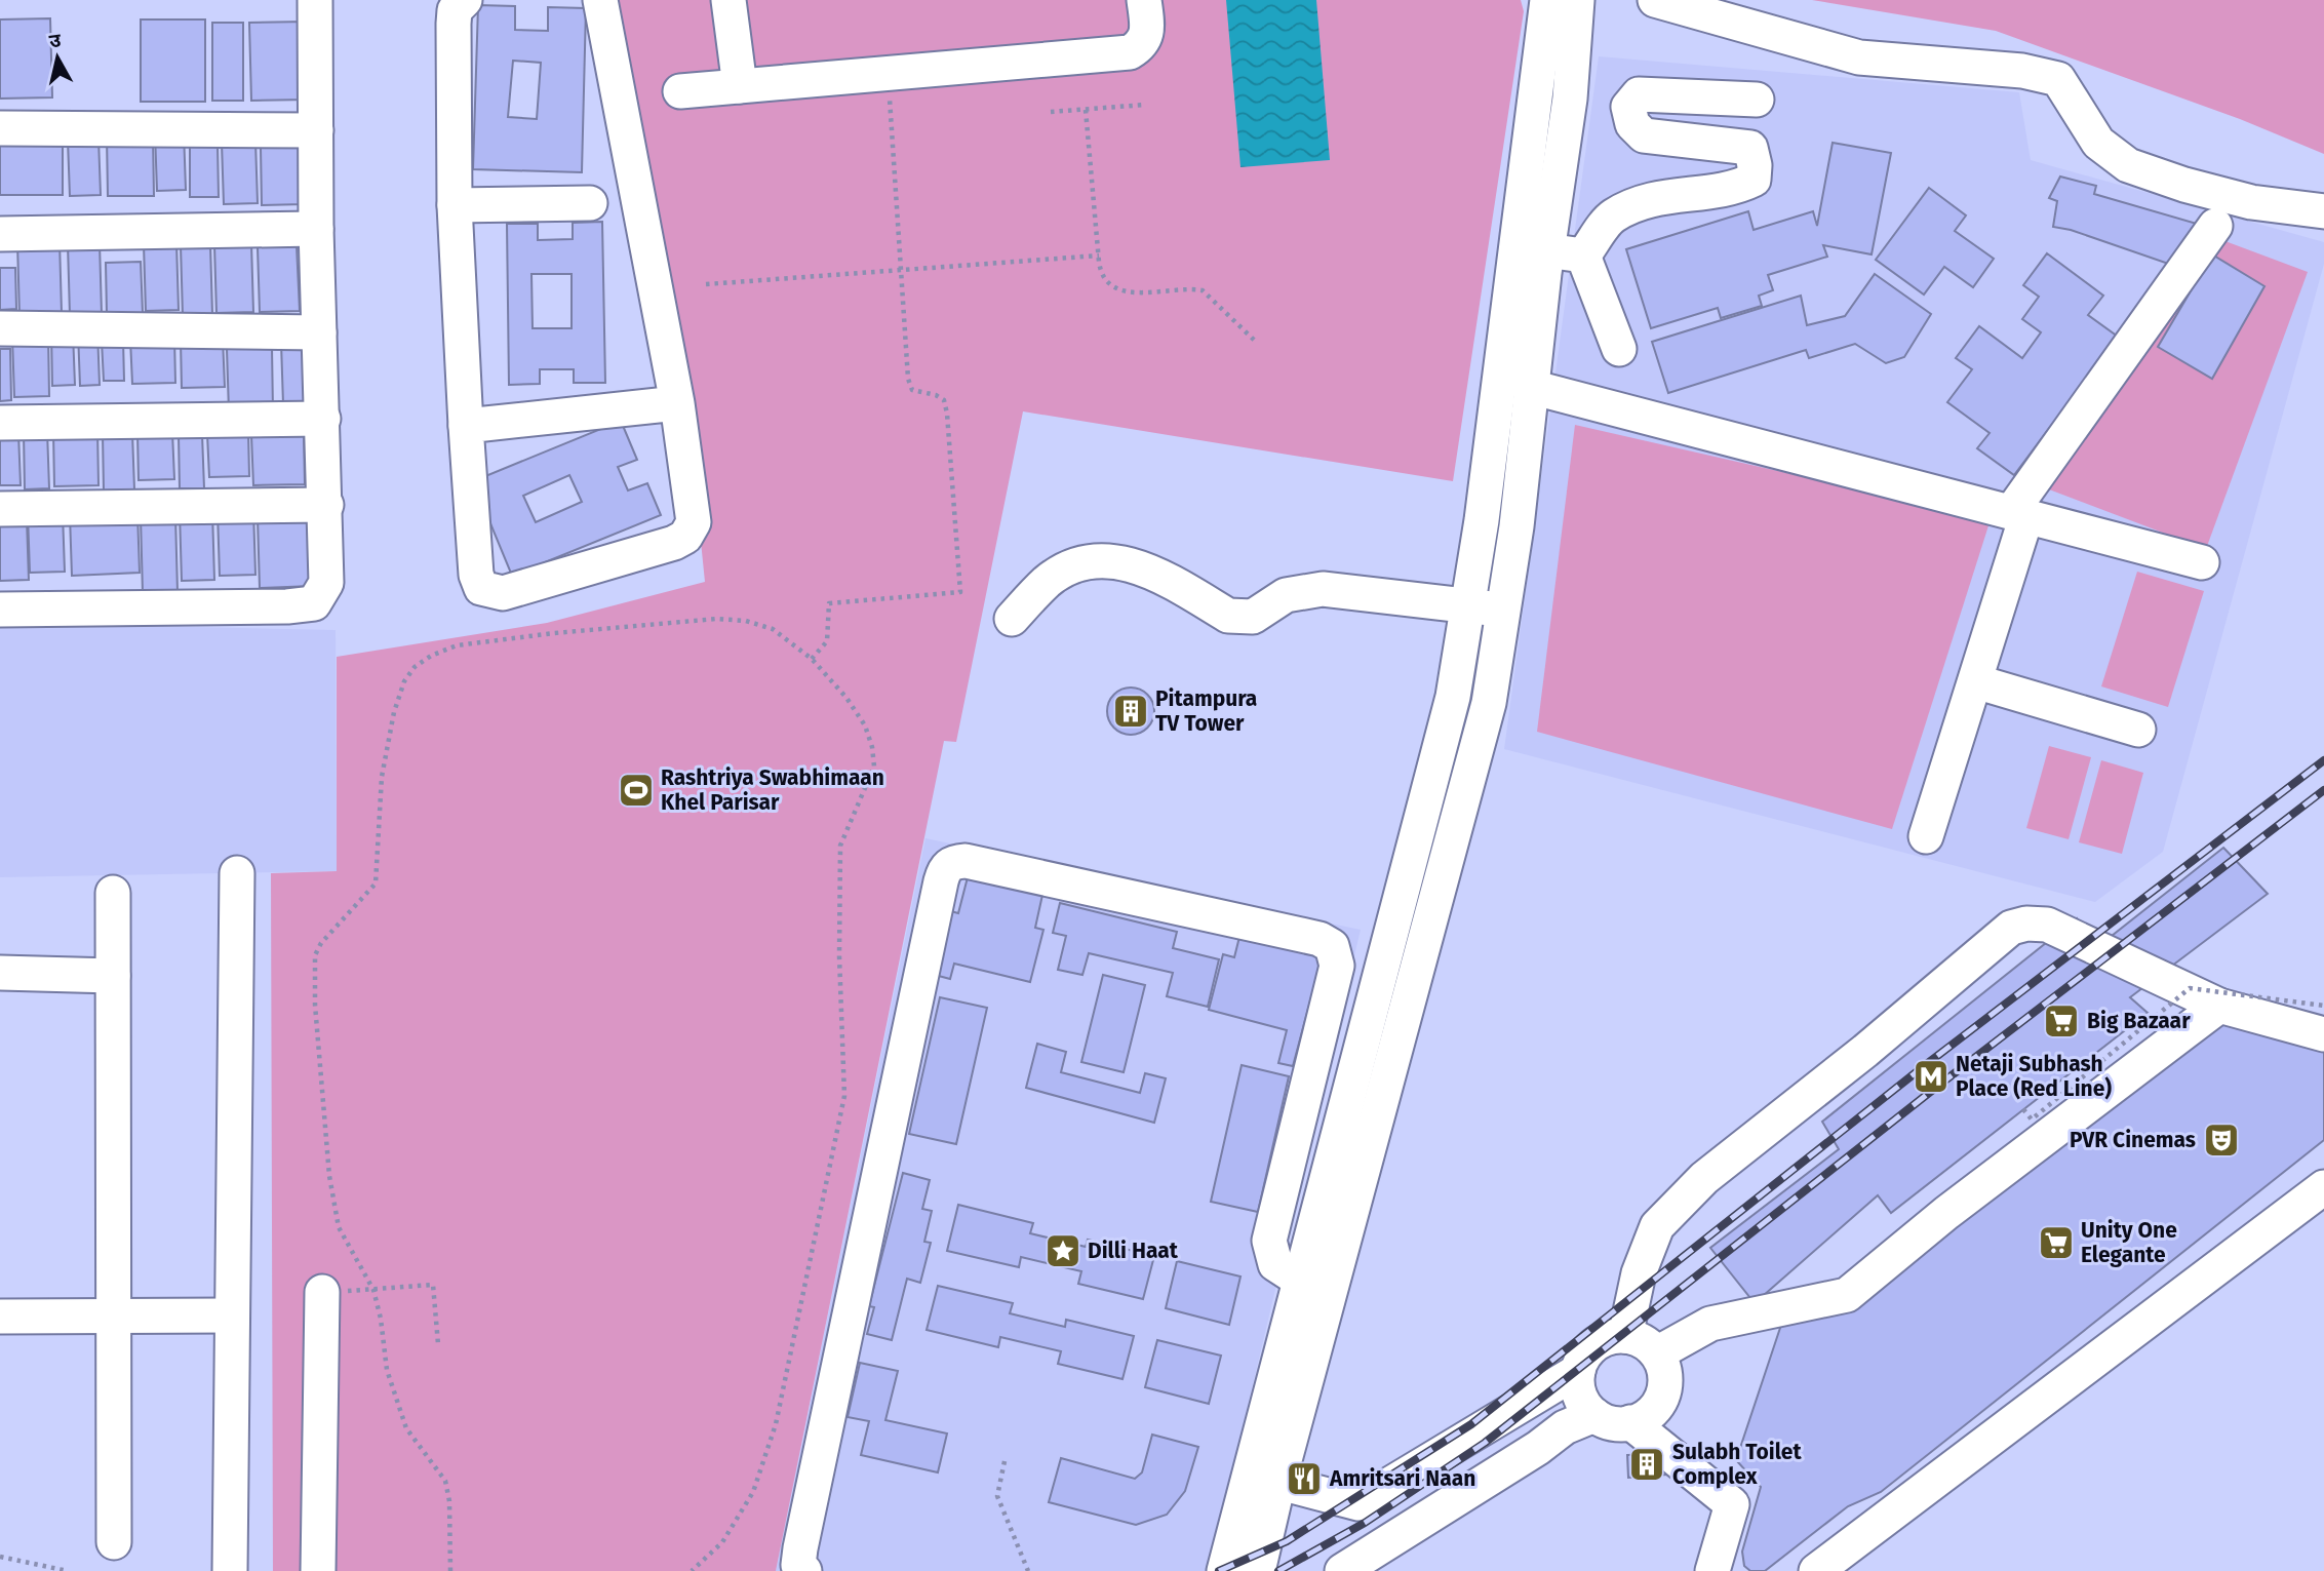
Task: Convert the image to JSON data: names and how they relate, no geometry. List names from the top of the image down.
{
  "places": {
    "building": ["Pitampura TV Tower", "Sulabh Toilet Complex"],
    "sports": ["Rashtriya Swabhimaan Khel Parisar"],
    "supermarket": ["Big Bazaar", "Unity One Elegante"],
    "metro station": ["Netaji Subhash Place (Red Line)"],
    "theatre": ["PVR Cinemas"],
    "place": ["Dilli Haat"],
    "restaurant": ["Amritsari Naan"]
  },
  "north": "top"
}
